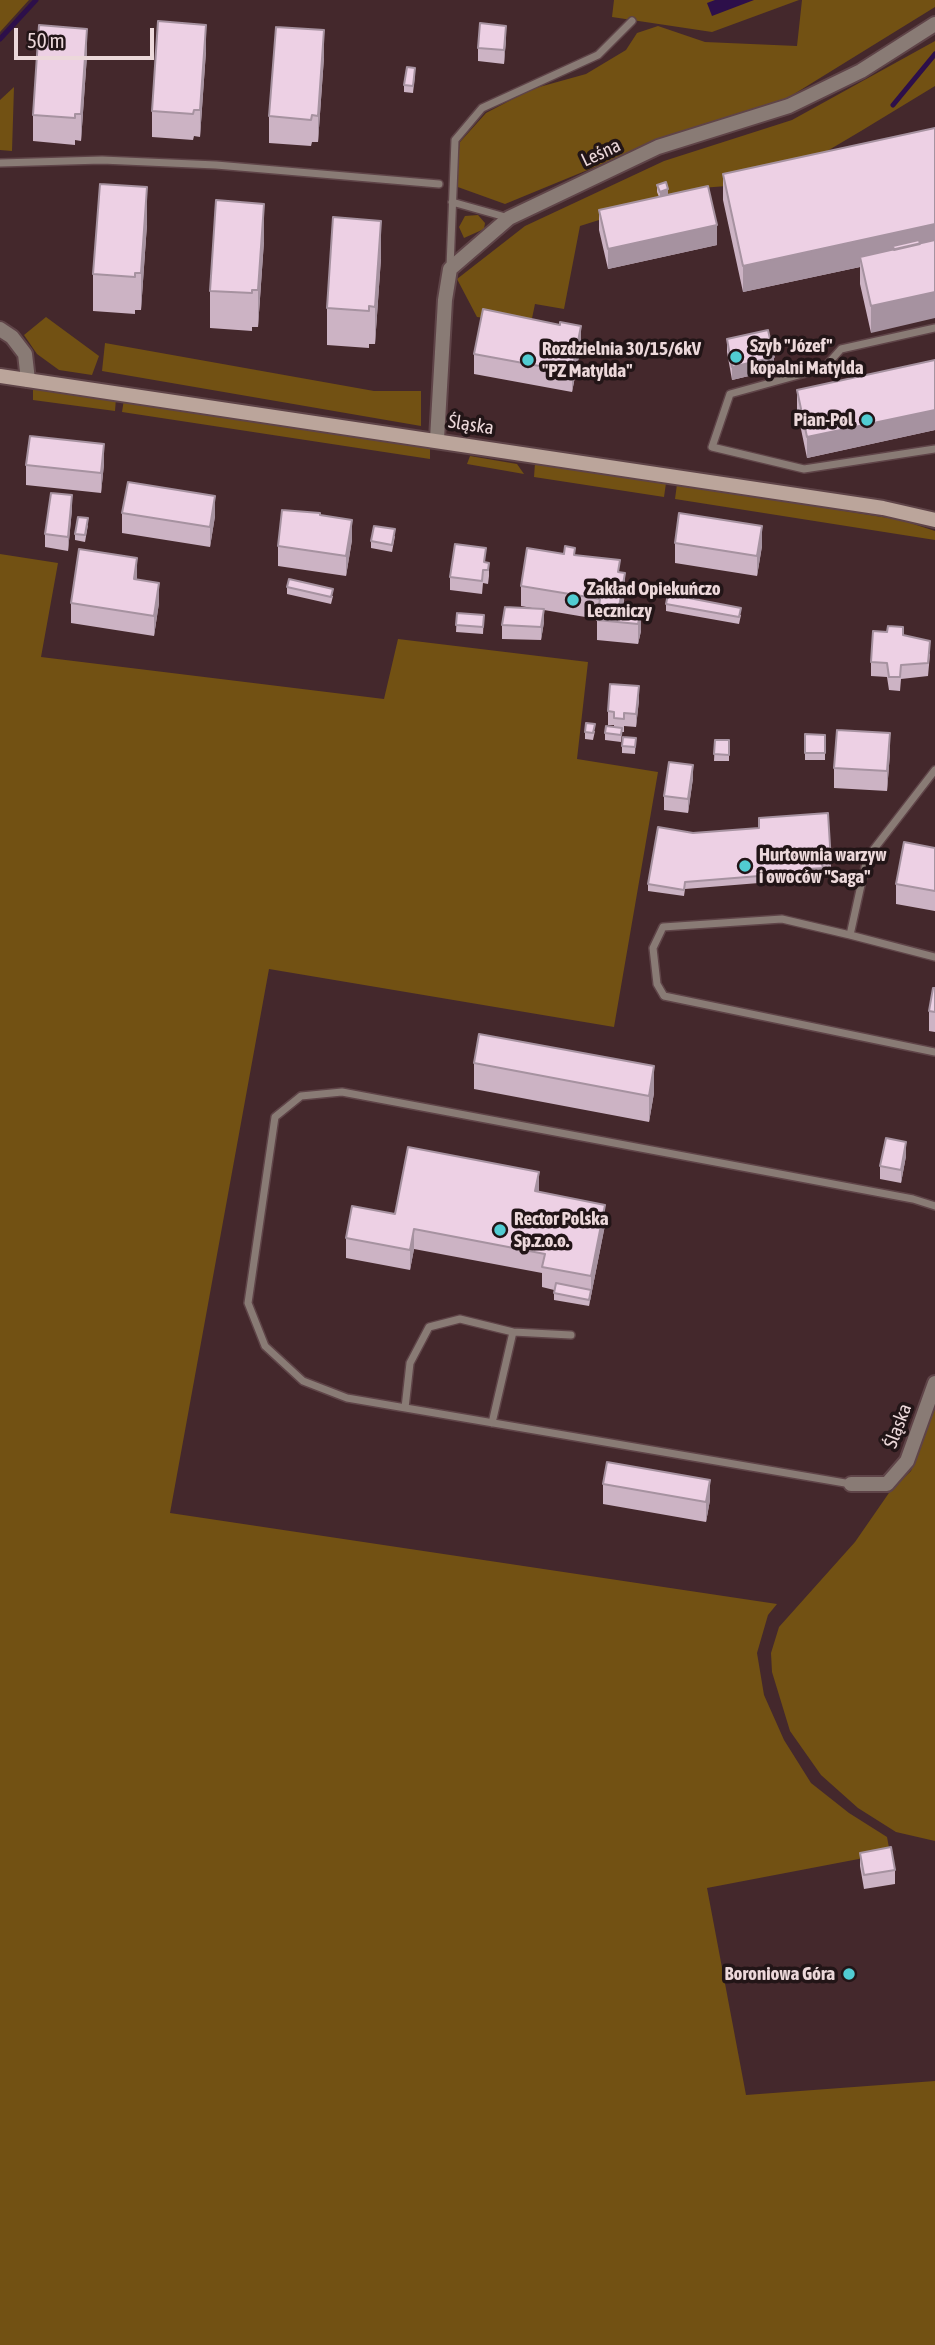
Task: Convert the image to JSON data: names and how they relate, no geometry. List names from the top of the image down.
{
  "streets": {
    "main road": ["Śląska"],
    "street": ["Leśna"]
  },
  "places": [
    "Szyb \"Józef\" kopalni Matylda",
    "Rozdzielnia 30/15/6kV \"PZ Matylda\"",
    "Pian-Pol",
    "Zakład Opiekuńczo Leczniczy",
    "Hurtownia warzyw i owoców \"Saga\"",
    "Rector Polska Sp.z.o.o.",
    "Boroniowa Góra"
  ],
  "scale_bar": "50 m"
}
